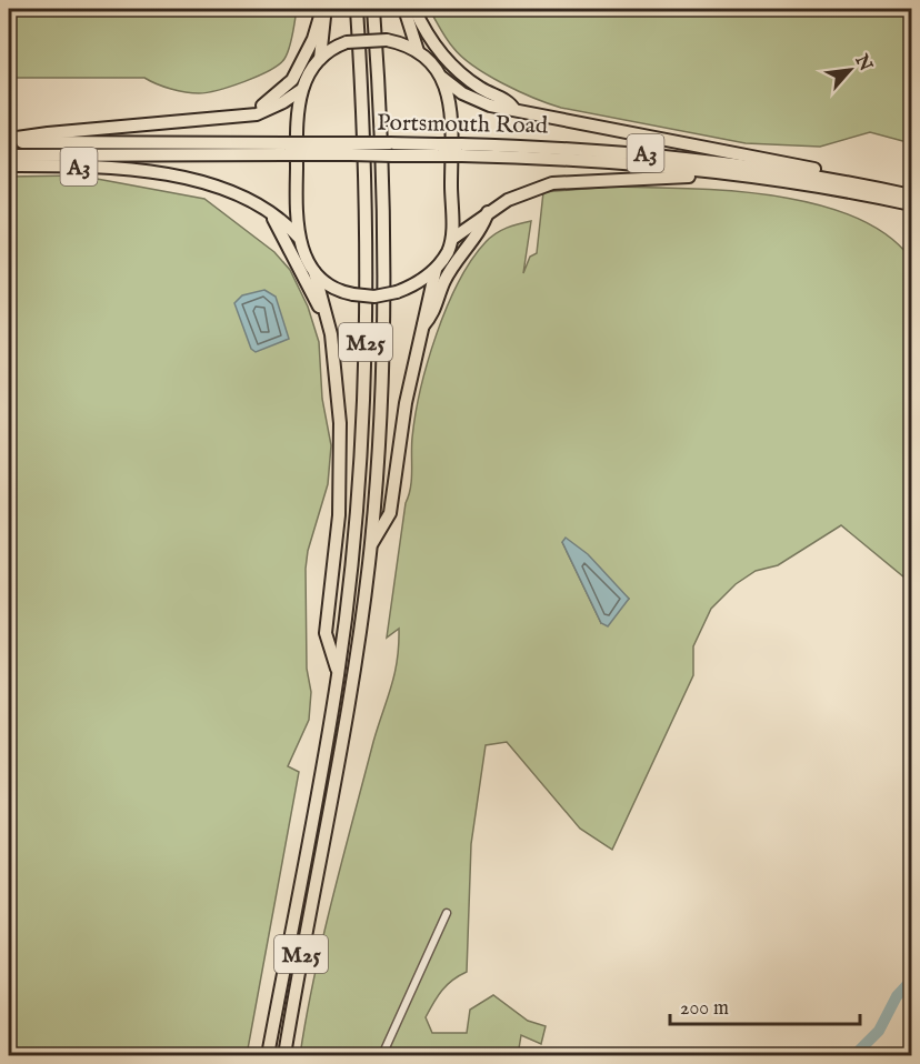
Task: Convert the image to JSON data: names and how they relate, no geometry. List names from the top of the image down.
{
  "streets": {
    "highway": ["Portsmouth Road", "A3", "M25"]
  },
  "crossings": [
    ["Portsmouth Road", "A3"],
    ["A3", "M25"]
  ],
  "scale_bar": "200 m",
  "north": "top right"
}
